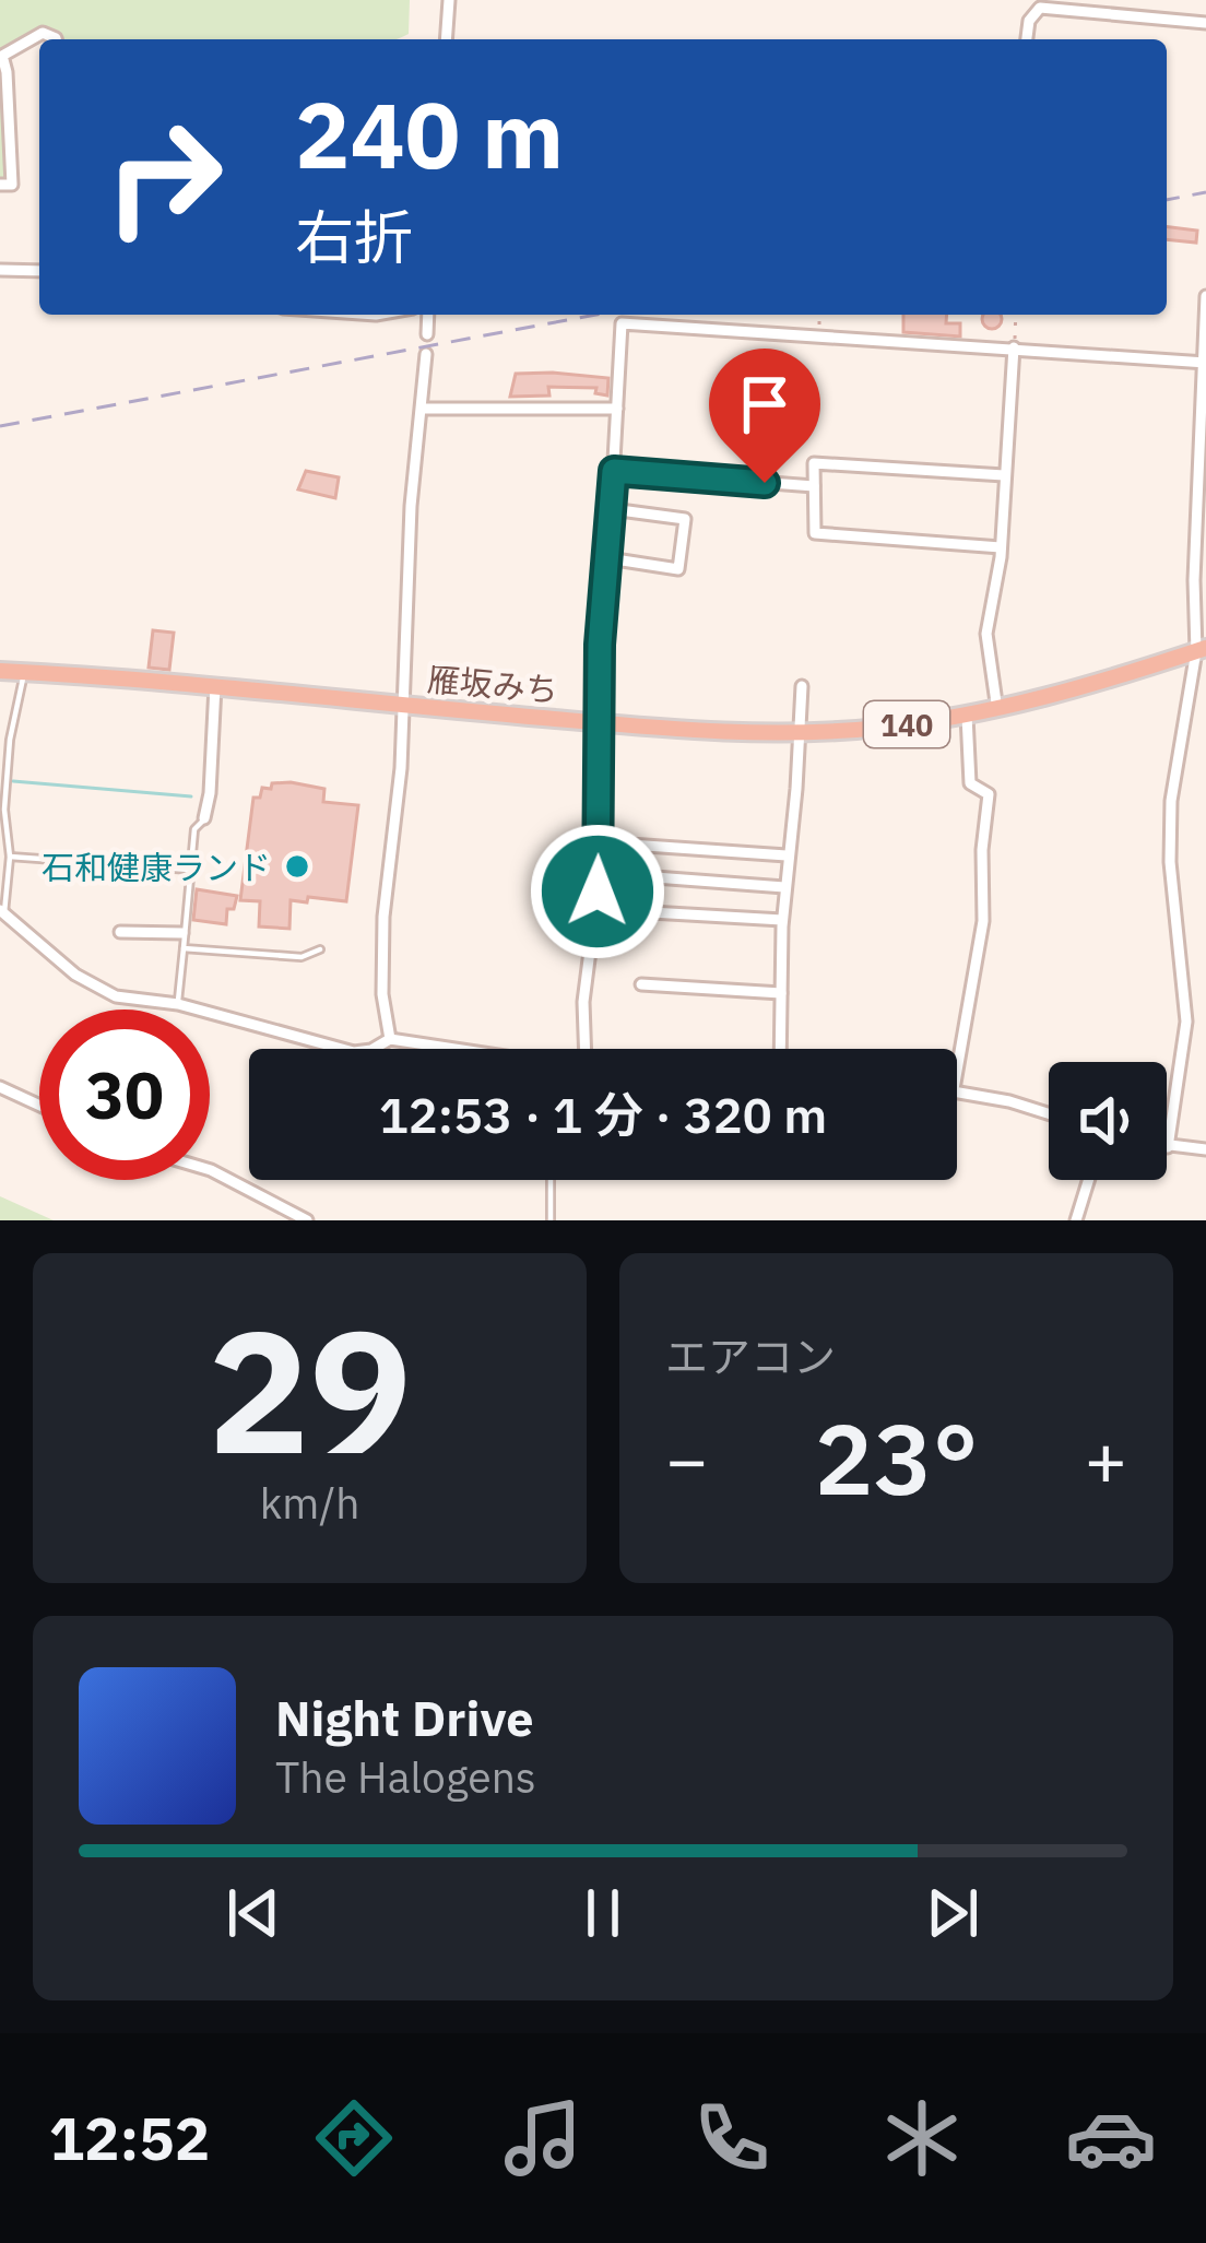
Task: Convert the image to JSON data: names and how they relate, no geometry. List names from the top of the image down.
{
  "streets": {
    "highway": ["雁坂みち", "140"]
  },
  "places": ["石和健康ランド"],
  "page": {
    "turn": ["240 m", "右折"],
    "limit": "30",
    "trip": "12:53 · 1 分 · 320 m",
    "tile": [
      ["29", "km/h"],
      "エアコン"
    ],
    "heat": ["−", "23°", "+"],
    "song": ["Night Drive", "The Halogens"],
    "tabs": "12:52"
  }
}
